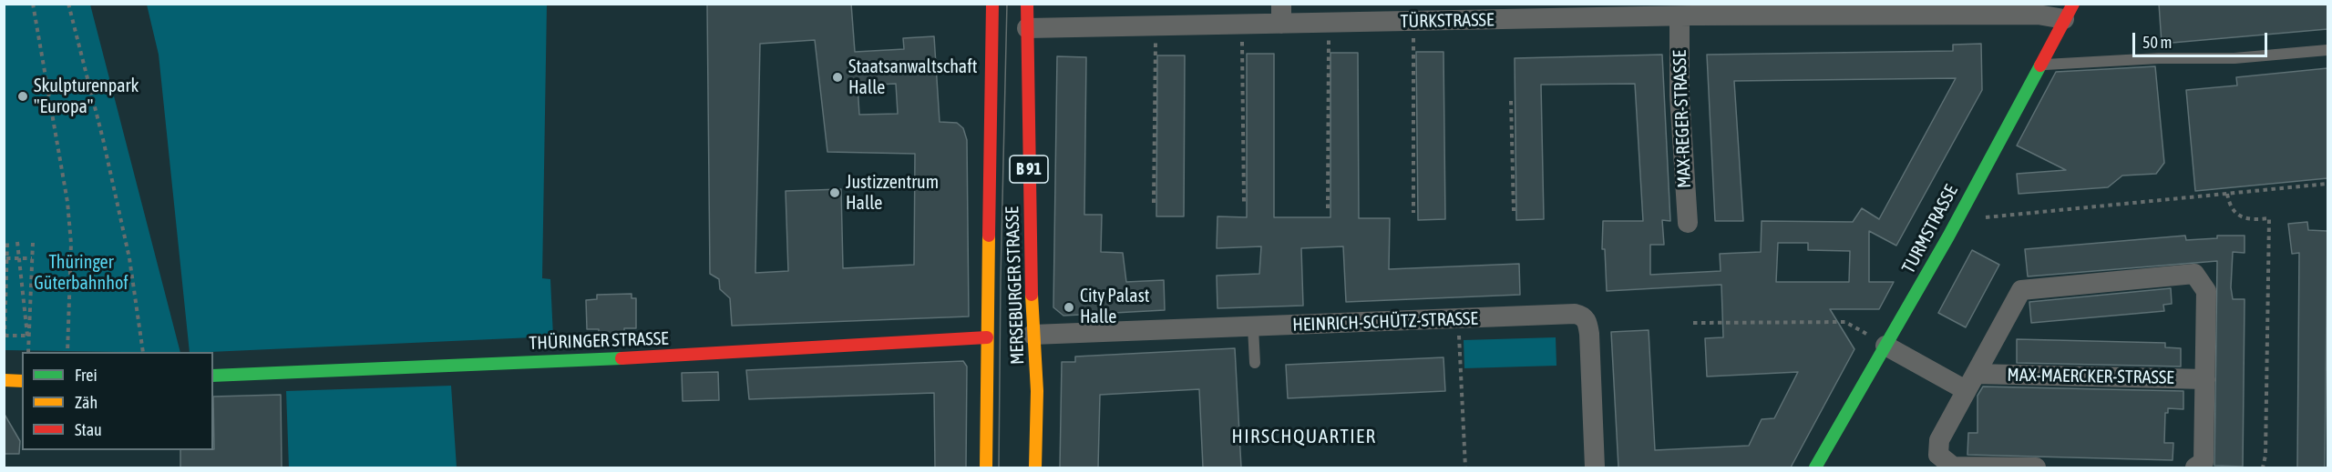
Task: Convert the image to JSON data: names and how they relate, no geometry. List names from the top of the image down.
{
  "streets": {
    "street": [
      "TÜRKSTRASSE",
      "MAX-REGER-STRASSE",
      "B 91",
      "TURMSTRASSE",
      "MERSEBURGER STRASSE",
      "HEINRICH-SCHÜTZ-STRASSE",
      "THÜRINGER STRASSE",
      "MAX-MAERCKER-STRASSE"
    ]
  },
  "crossings": [
    ["TÜRKSTRASSE", "MAX-REGER-STRASSE"],
    ["TÜRKSTRASSE", "TURMSTRASSE"],
    ["TÜRKSTRASSE", "MERSEBURGER STRASSE"],
    ["TURMSTRASSE", "MAX-MAERCKER-STRASSE"],
    ["MERSEBURGER STRASSE", "HEINRICH-SCHÜTZ-STRASSE"],
    ["MERSEBURGER STRASSE", "THÜRINGER STRASSE"]
  ],
  "districts": ["HIRSCHQUARTIER"],
  "parks": ["Thüringer Güterbahnhof"],
  "places": [
    "Staatsanwaltschaft Halle",
    "Skulpturenpark \"Europa\"",
    "Justizzentrum Halle",
    "City Palast Halle"
  ],
  "legend": ["Frei", "Zäh", "Stau"],
  "scale_bar": "50 m"
}
